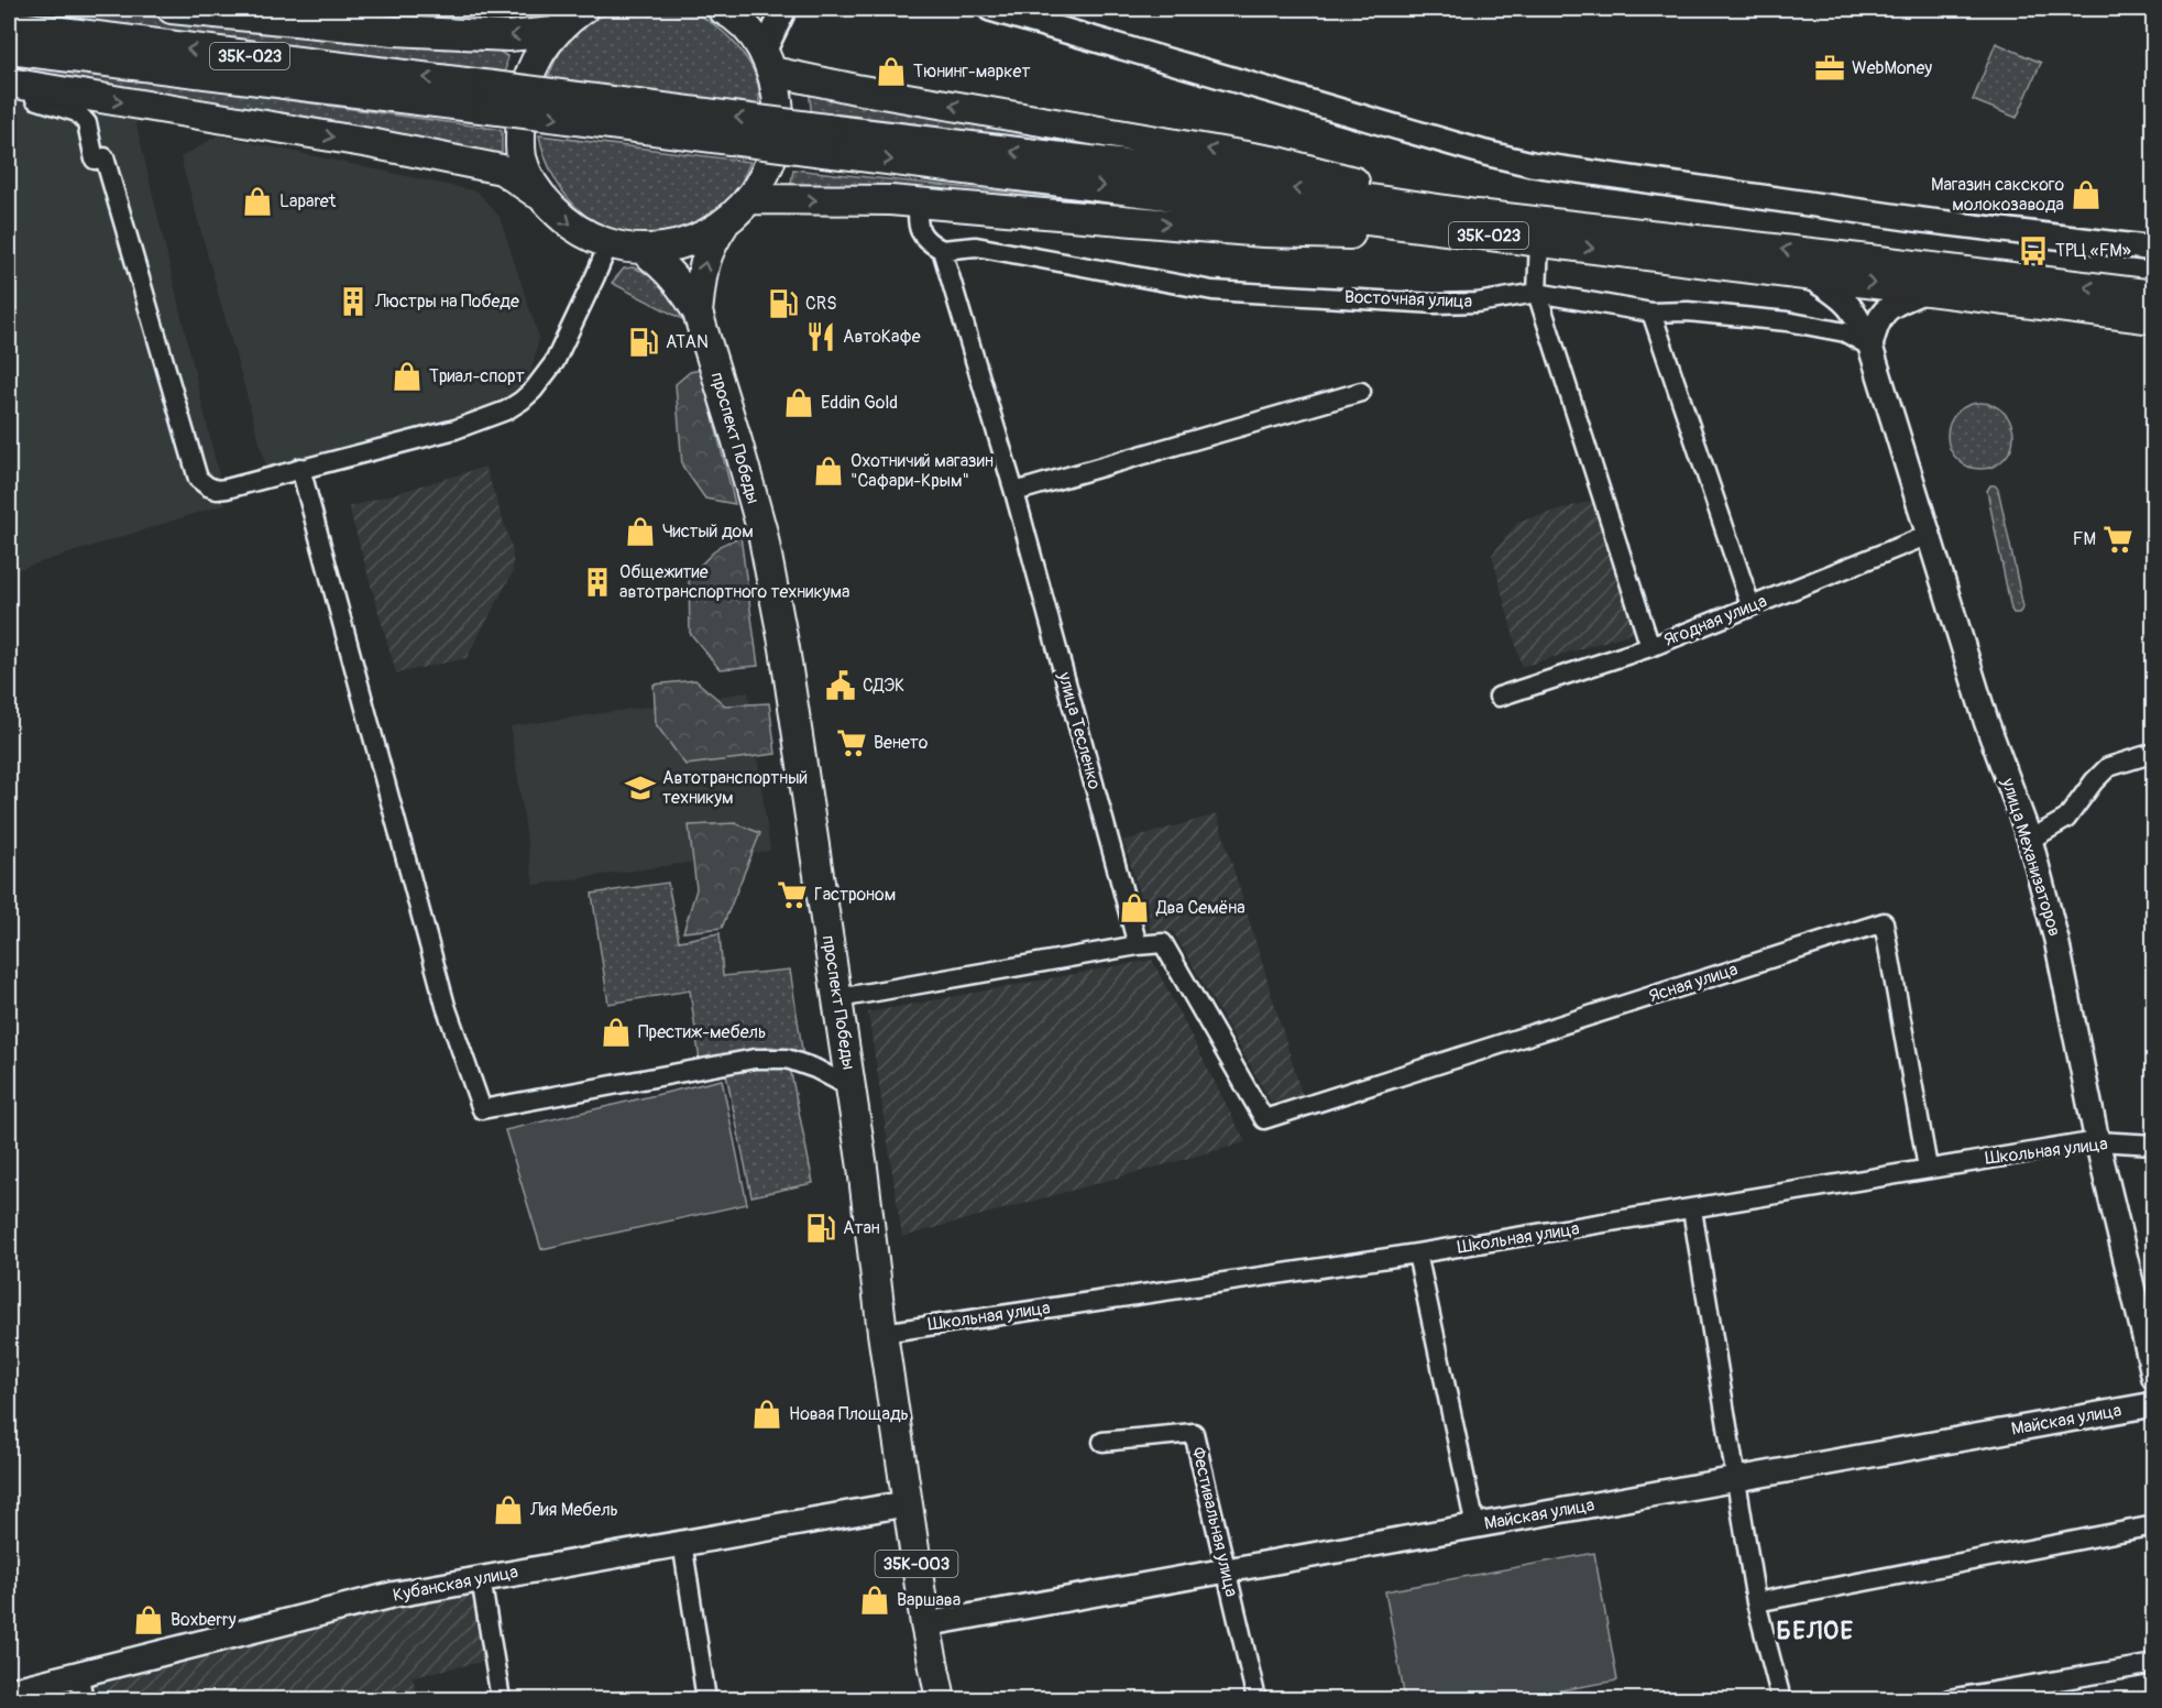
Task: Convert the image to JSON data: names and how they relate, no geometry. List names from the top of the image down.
{
  "streets": {
    "main road": [
      "35К-023",
      "проспект Победы",
      "35К-003",
      "Кубанская улица"
    ],
    "street": [
      "Восточная улица",
      "Ягодная улица",
      "улица Тесленко",
      "улица Механизаторов",
      "Ясная улица",
      "Школьная улица",
      "Майская улица",
      "Фестивальная улица"
    ]
  },
  "crossings": [
    ["35К-023", "улица Механизаторов"],
    ["Восточная улица", "улица Тесленко"],
    ["Восточная улица", "улица Механизаторов"],
    ["проспект Победы", "Школьная улица"],
    ["проспект Победы", "Майская улица"],
    ["проспект Победы", "Кубанская улица"],
    ["Ягодная улица", "улица Механизаторов"],
    ["улица Тесленко", "Ясная улица"],
    ["улица Механизаторов", "Школьная улица"],
    ["Ясная улица", "Школьная улица"],
    ["Майская улица", "Фестивальная улица"]
  ],
  "districts": ["БЕЛОЕ"],
  "places": {
    "office": ["WebMoney"],
    "shop": [
      "Тюнинг-маркет",
      "Магазин сакского молокозавода",
      "Laparet",
      "Триал-спорт",
      "Eddin Gold",
      "Охотничий магазин \"Сафари-Крым\"",
      "Чистый дом",
      "Два Семёна",
      "Престиж-мебель",
      "Новая Площадь",
      "Лия Мебель",
      "Варшава",
      "Boxberry"
    ],
    "bus stop": ["ТРЦ «FM»"],
    "building": ["Люстры на Победе", "Общежитие автотранспортного техникума"],
    "fuel station": ["CRS", "ATAN", "Атан"],
    "restaurant": ["АвтоКафе"],
    "supermarket": ["FM", "Венето", "Гастроном"],
    "public building": ["СДЭК"],
    "school or university": ["Автотранспортный техникум"]
  }
}
